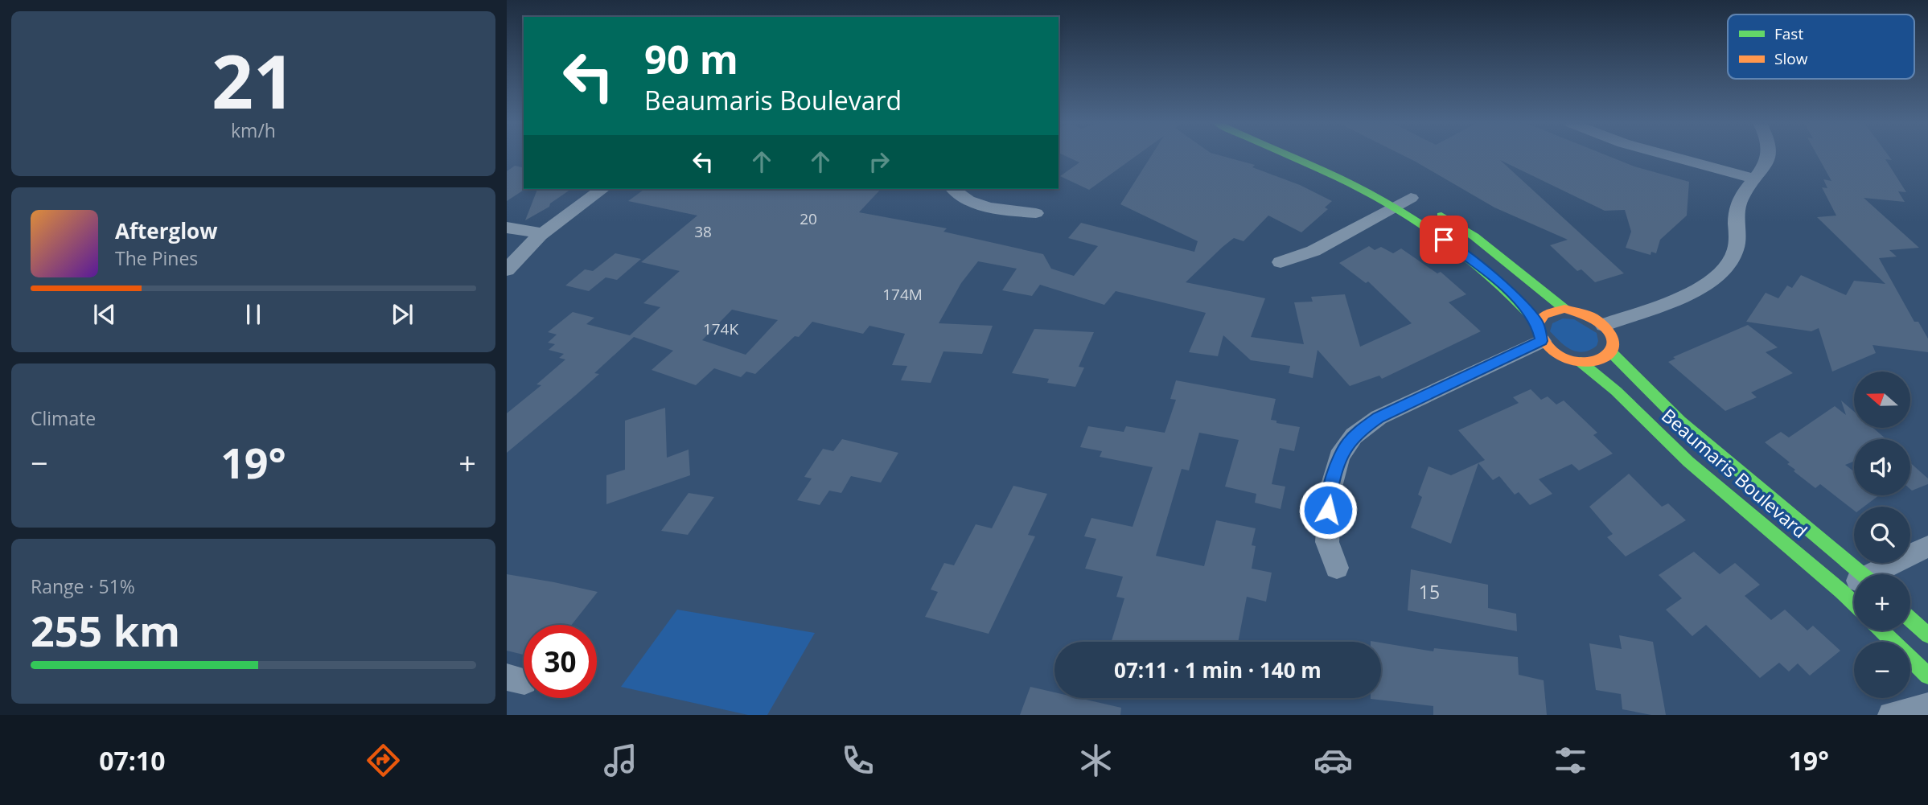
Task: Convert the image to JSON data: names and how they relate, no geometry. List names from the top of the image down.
{
  "streets": {
    "street": ["Beaumaris Boulevard"]
  },
  "house_numbers": [
    "20",
    "38",
    "174M",
    "174K",
    "15"
  ],
  "legend": ["Fast", "Slow"],
  "north": "left",
  "page": {
    "tile": [
      ["21", "km/h"],
      "Climate",
      ["Range · 51%", "255 km"]
    ],
    "turn": ["90 m", "Beaumaris Boulevard"],
    "song": ["Afterglow", "The Pines"],
    "map_buttons": ["+", "−"],
    "heat": ["−", "19°", "+"],
    "limit": "30",
    "trip": "07:11 · 1 min · 140 m",
    "tabs": ["07:10", "19°"]
  }
}
